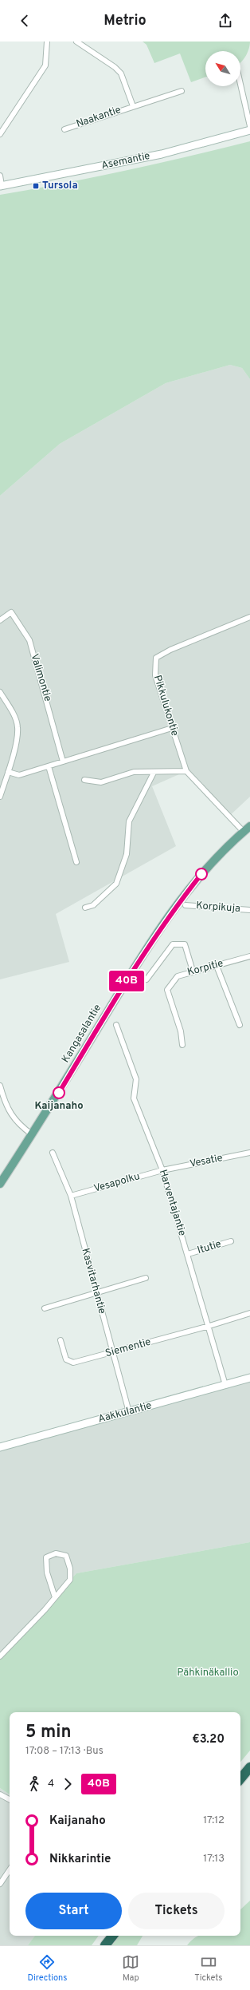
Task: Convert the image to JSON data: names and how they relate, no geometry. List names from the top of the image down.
{
  "streets": {
    "main road": ["Kangasalantie"],
    "street": [
      "Naakantie",
      "Asemantie",
      "Valimontie",
      "Pikkulukontie",
      "Korpikuja",
      "Korpitie",
      "Vesatie",
      "Vesapolku",
      "Harventajantie",
      "Itutie",
      "Kasvitarhantie",
      "Siementie",
      "Aakkulantie"
    ]
  },
  "crossings": [
    ["Pikkulukontie", "Kangasalantie"],
    ["Vesatie", "Vesapolku"],
    ["Vesatie", "Harventajantie"],
    ["Vesapolku", "Harventajantie"],
    ["Vesapolku", "Kasvitarhantie"],
    ["Harventajantie", "Itutie"],
    ["Harventajantie", "Siementie"],
    ["Harventajantie", "Aakkulantie"],
    ["Kasvitarhantie", "Siementie"],
    ["Kasvitarhantie", "Aakkulantie"]
  ],
  "parks": ["Pähkinäkallio"],
  "places": {
    "transit": ["Tursola"],
    "other": ["Kaijanaho"]
  },
  "lines": ["bus line 40B"],
  "north": "top left",
  "page": {
    "header": "Metrio",
    "on_map": "40B",
    "heading": ["5 min", "17:08 – 17:13 · Bus", "€3.20"],
    "legs": ["4", "40B"],
    "list": [
      {
        "name": "Kaijanaho",
        "value": "17:12"
      },
      {
        "name": "Nikkarintie",
        "value": "17:13"
      }
    ],
    "buttons": ["Start", "Tickets"],
    "tabs": ["Directions", "Map", "Tickets"]
  }
}
